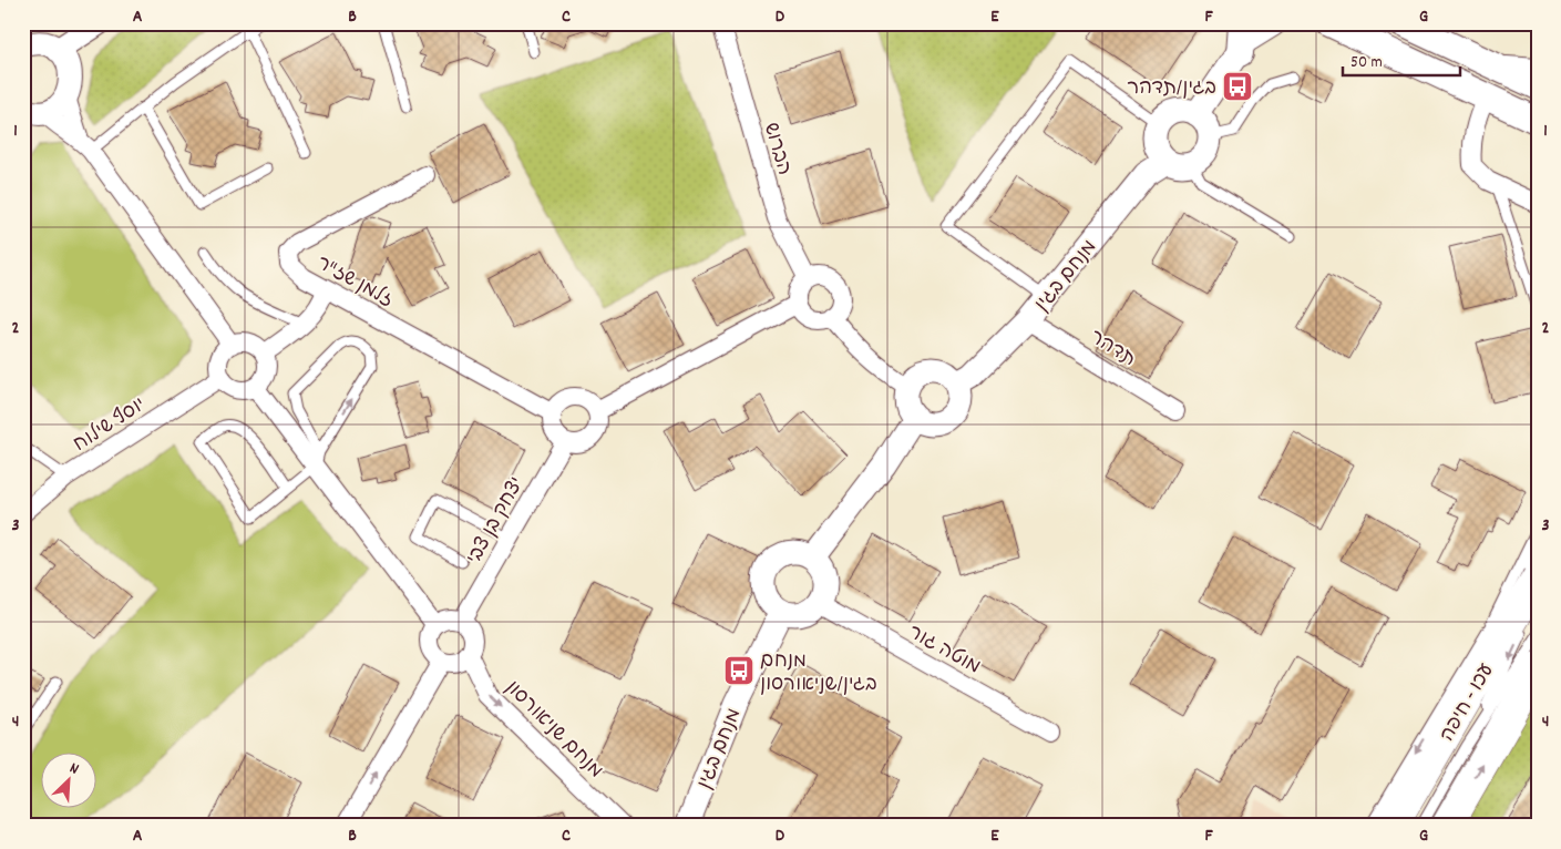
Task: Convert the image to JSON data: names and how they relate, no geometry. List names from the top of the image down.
{
  "streets": {
    "highway": ["עכו - חיפה"],
    "street": [
      "הברוש",
      "מנחם בגין",
      "זלמן שז\"ר",
      "תדהר",
      "יוסף שילוח",
      "יצחק בן צבי",
      "מוטה גור",
      "מנחם שניאורסון"
    ]
  },
  "crossings": [
    ["מנחם בגין", "תדהר"],
    ["מנחם בגין", "מוטה גור"],
    ["זלמן שז\"ר", "יצחק בן צבי"],
    ["יצחק בן צבי", "מנחם שניאורסון"]
  ],
  "one_way": ["מנחם שניאורסון"],
  "places": {
    "bus stop": ["בגין/תדהר", "מנחם בגין/שניאורסון"]
  },
  "scale_bar": "50 m",
  "north": "top right",
  "grid": {
    "columns": [
      "A",
      "B",
      "C",
      "D",
      "E",
      "F",
      "G"
    ],
    "rows": [
      "1",
      "2",
      "3",
      "4"
    ]
  }
}
